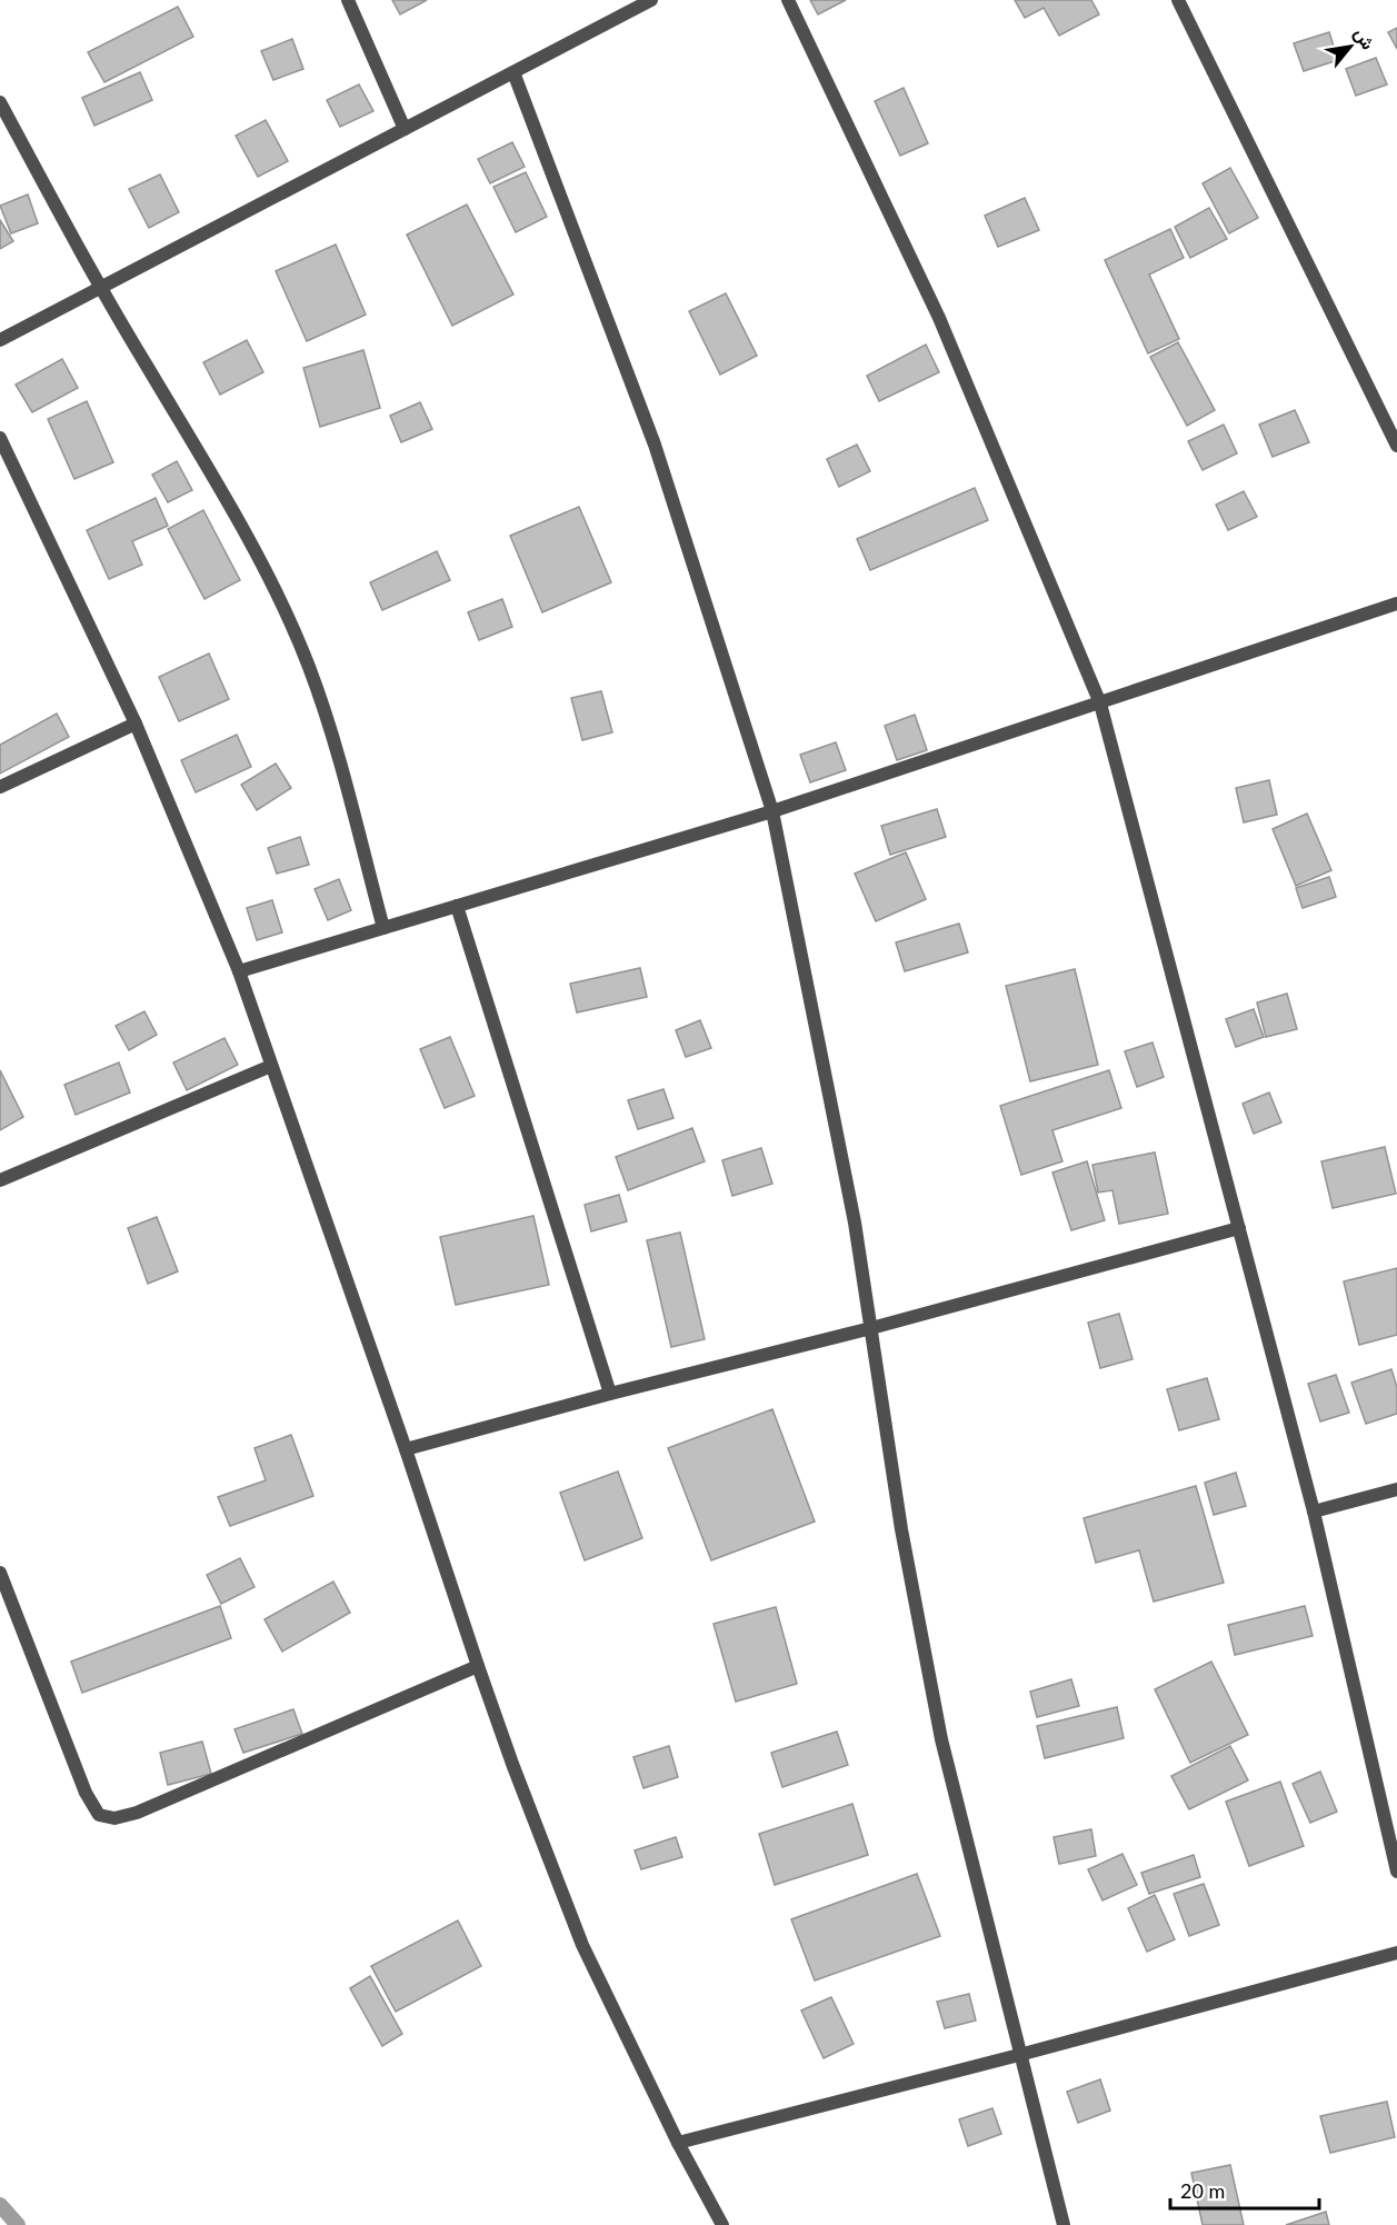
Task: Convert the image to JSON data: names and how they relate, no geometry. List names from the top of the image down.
{
  "scale_bar": "20 m",
  "north": "top right"
}
